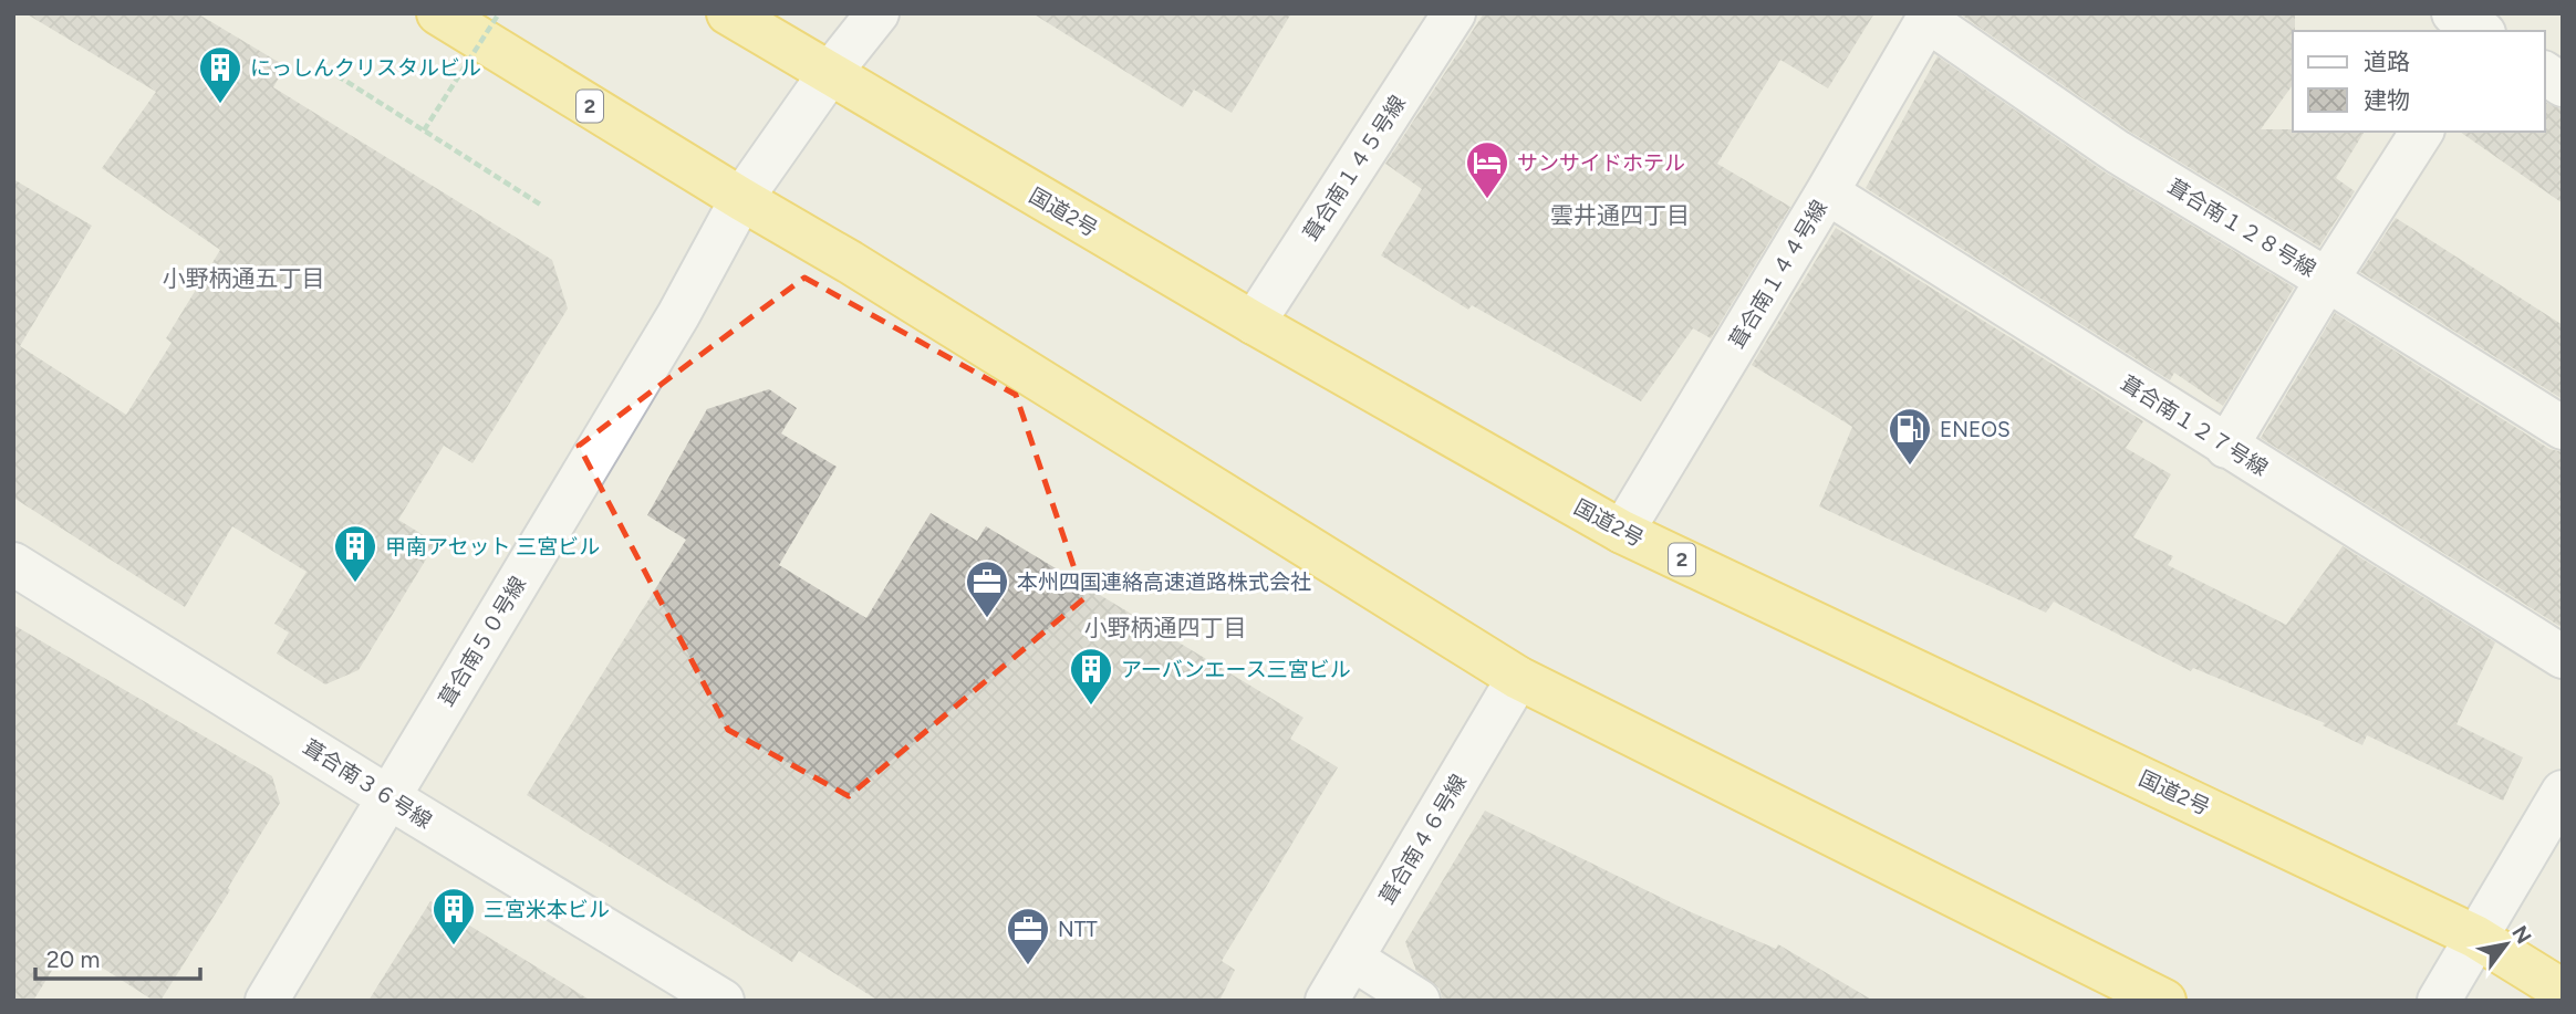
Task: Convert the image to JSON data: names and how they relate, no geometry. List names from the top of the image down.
{
  "streets": {
    "highway": ["2", "国道2号"],
    "street": [
      "葺合南１４５号線",
      "葺合南１２８号線",
      "葺合南１４４号線",
      "葺合南１２７号線",
      "葺合南５０号線",
      "葺合南３６号線",
      "葺合南４６号線"
    ]
  },
  "crossings": [
    ["2", "葺合南５０号線"],
    ["2", "葺合南４６号線"],
    ["葺合南１４５号線", "国道2号"],
    ["国道2号", "葺合南１４４号線"],
    ["国道2号", "葺合南５０号線"],
    ["葺合南１２８号線", "葺合南１４４号線"],
    ["葺合南１４４号線", "葺合南１２７号線"],
    ["葺合南５０号線", "葺合南３６号線"]
  ],
  "districts": ["雲井通四丁目", "小野柄通五丁目", "小野柄通四丁目"],
  "places": {
    "building": [
      "にっしんクリスタルビル",
      "甲南アセット 三宮ビル",
      "アーバンエース三宮ビル",
      "三宮米本ビル"
    ],
    "hotel": ["サンサイドホテル"],
    "fuel station": ["ENEOS"],
    "office": ["本州四国連絡高速道路株式会社", "NTT"]
  },
  "legend": ["道路", "建物"],
  "scale_bar": "20 m",
  "north": "top right"
}
